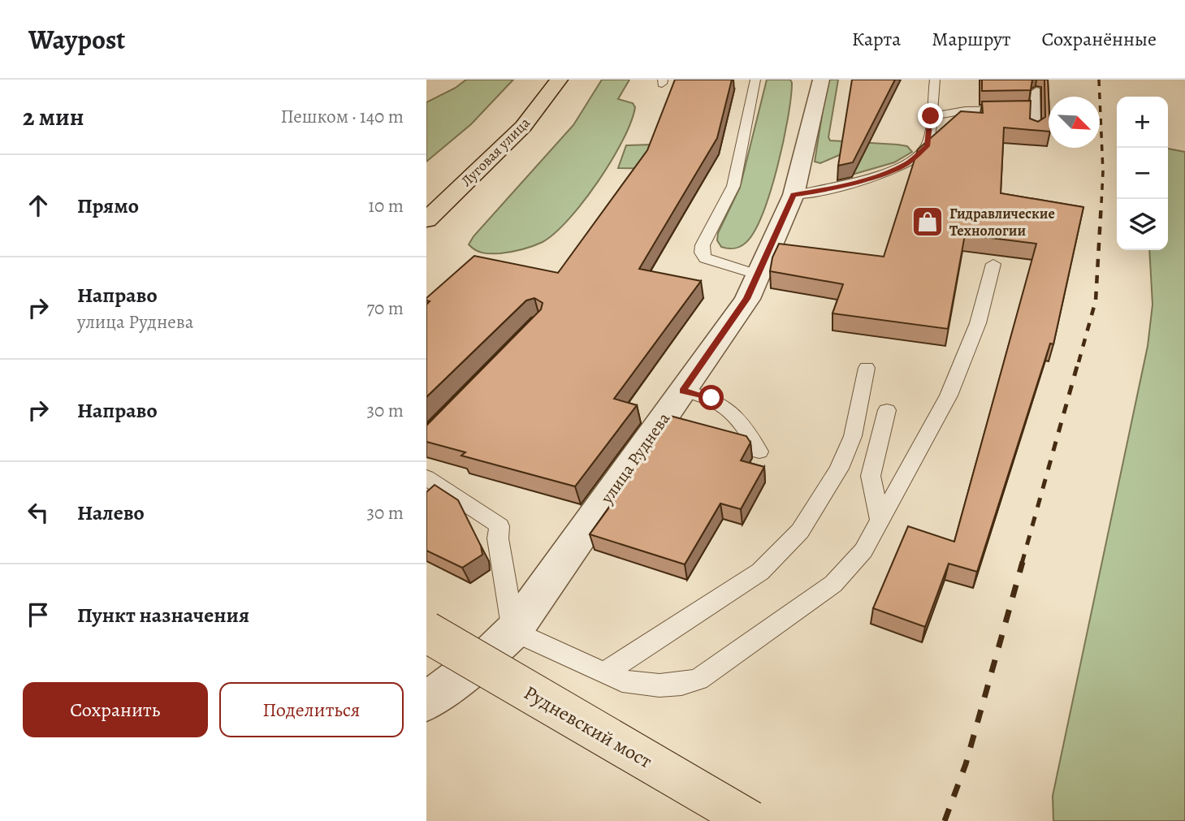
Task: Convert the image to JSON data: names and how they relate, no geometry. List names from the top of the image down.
{
  "streets": {
    "main road": ["Луговая улица", "Рудневский мост"],
    "street": ["улица Руднева"]
  },
  "places": {
    "shop": ["Гидравлические Технологии"]
  },
  "north": "bottom right",
  "page": {
    "header": "Waypost",
    "nav": ["Карта", "Маршрут", "Сохранённые"],
    "heading": ["2 мин", "Пешком · 140 m"],
    "map_buttons": ["+", "−"],
    "list": [
      ["Прямо", "10 m"],
      ["Направо", "улица Руднева", "70 m"],
      ["Направо", "30 m"],
      ["Налево", "30 m"],
      "Пункт назначения"
    ],
    "buttons": ["Сохранить", "Поделиться"]
  }
}
